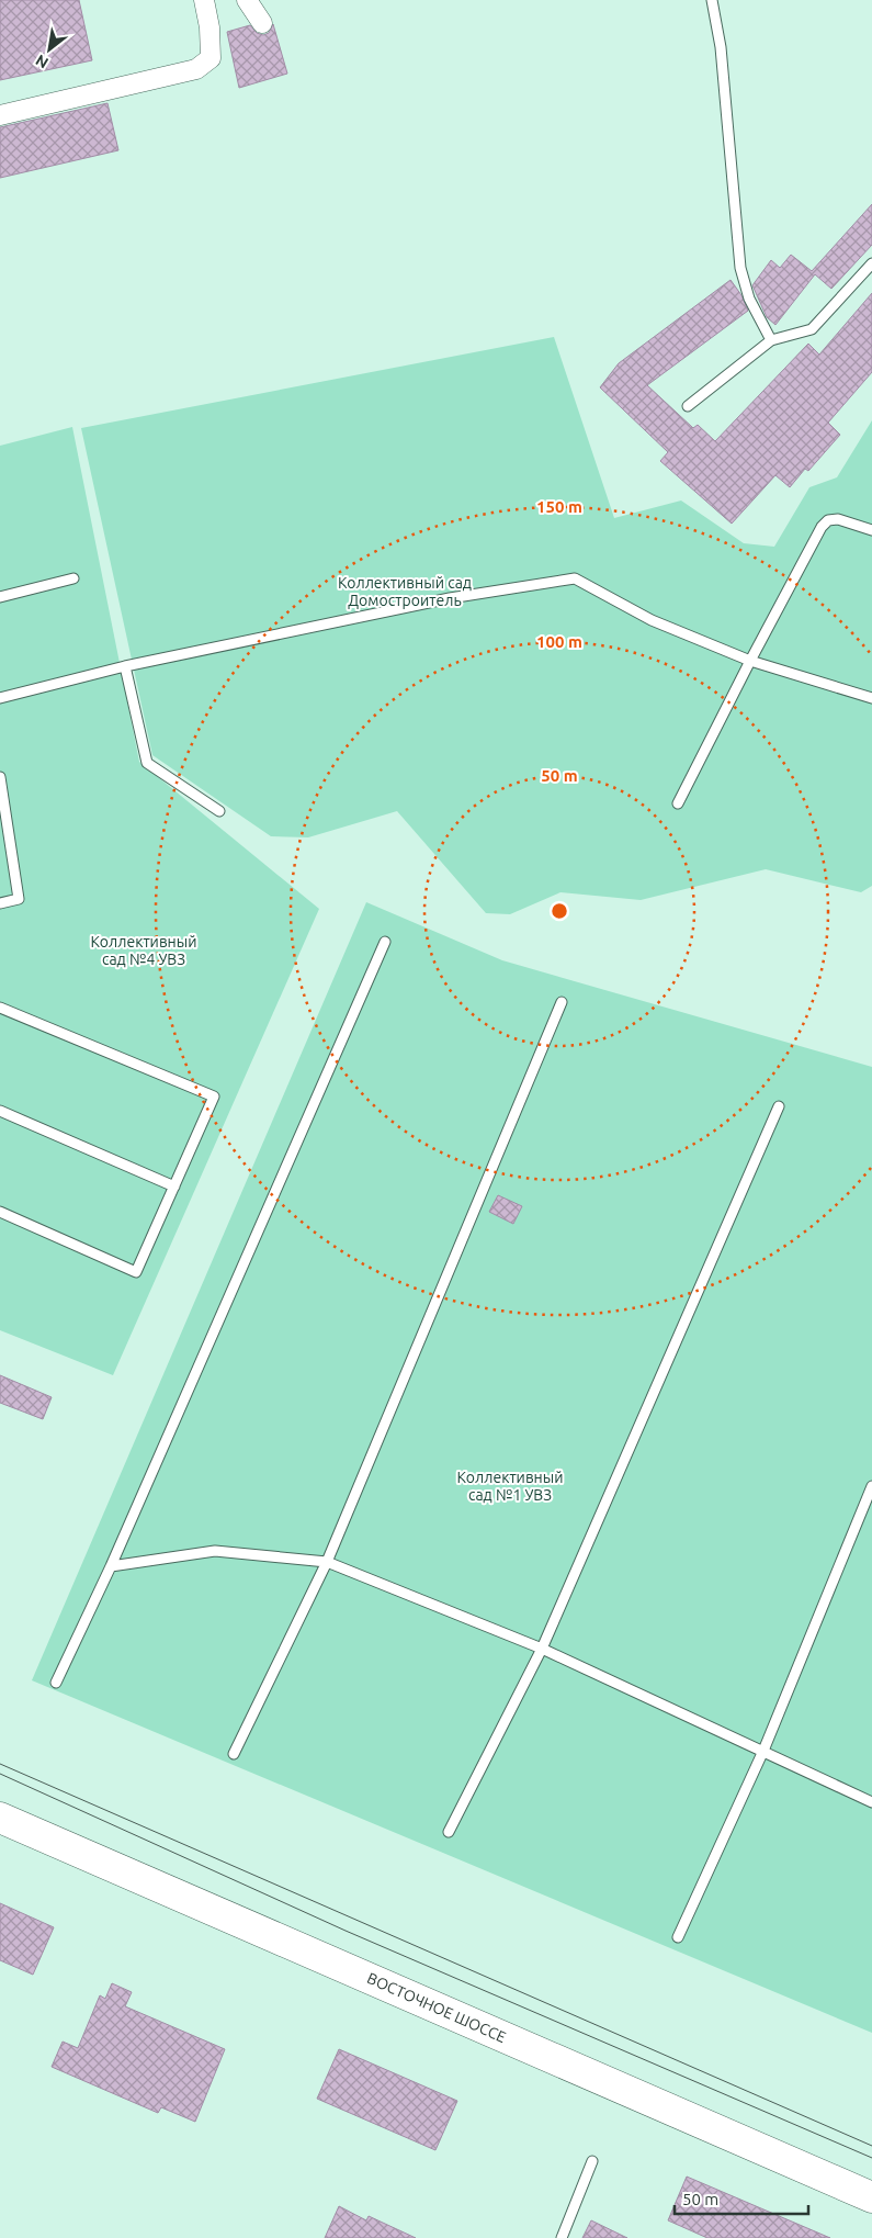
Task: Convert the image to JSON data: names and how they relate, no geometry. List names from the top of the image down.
{
  "streets": {
    "main road": ["ВОСТОЧНОЕ ШОССЕ"]
  },
  "parks": ["Коллективный сад Домостроитель", "Коллективный сад №4 УВЗ", "Коллективный сад №1 УВЗ"],
  "scale_bar": "50 m",
  "north": "bottom left",
  "rings": ["150 m", "100 m", "50 m"]
}
